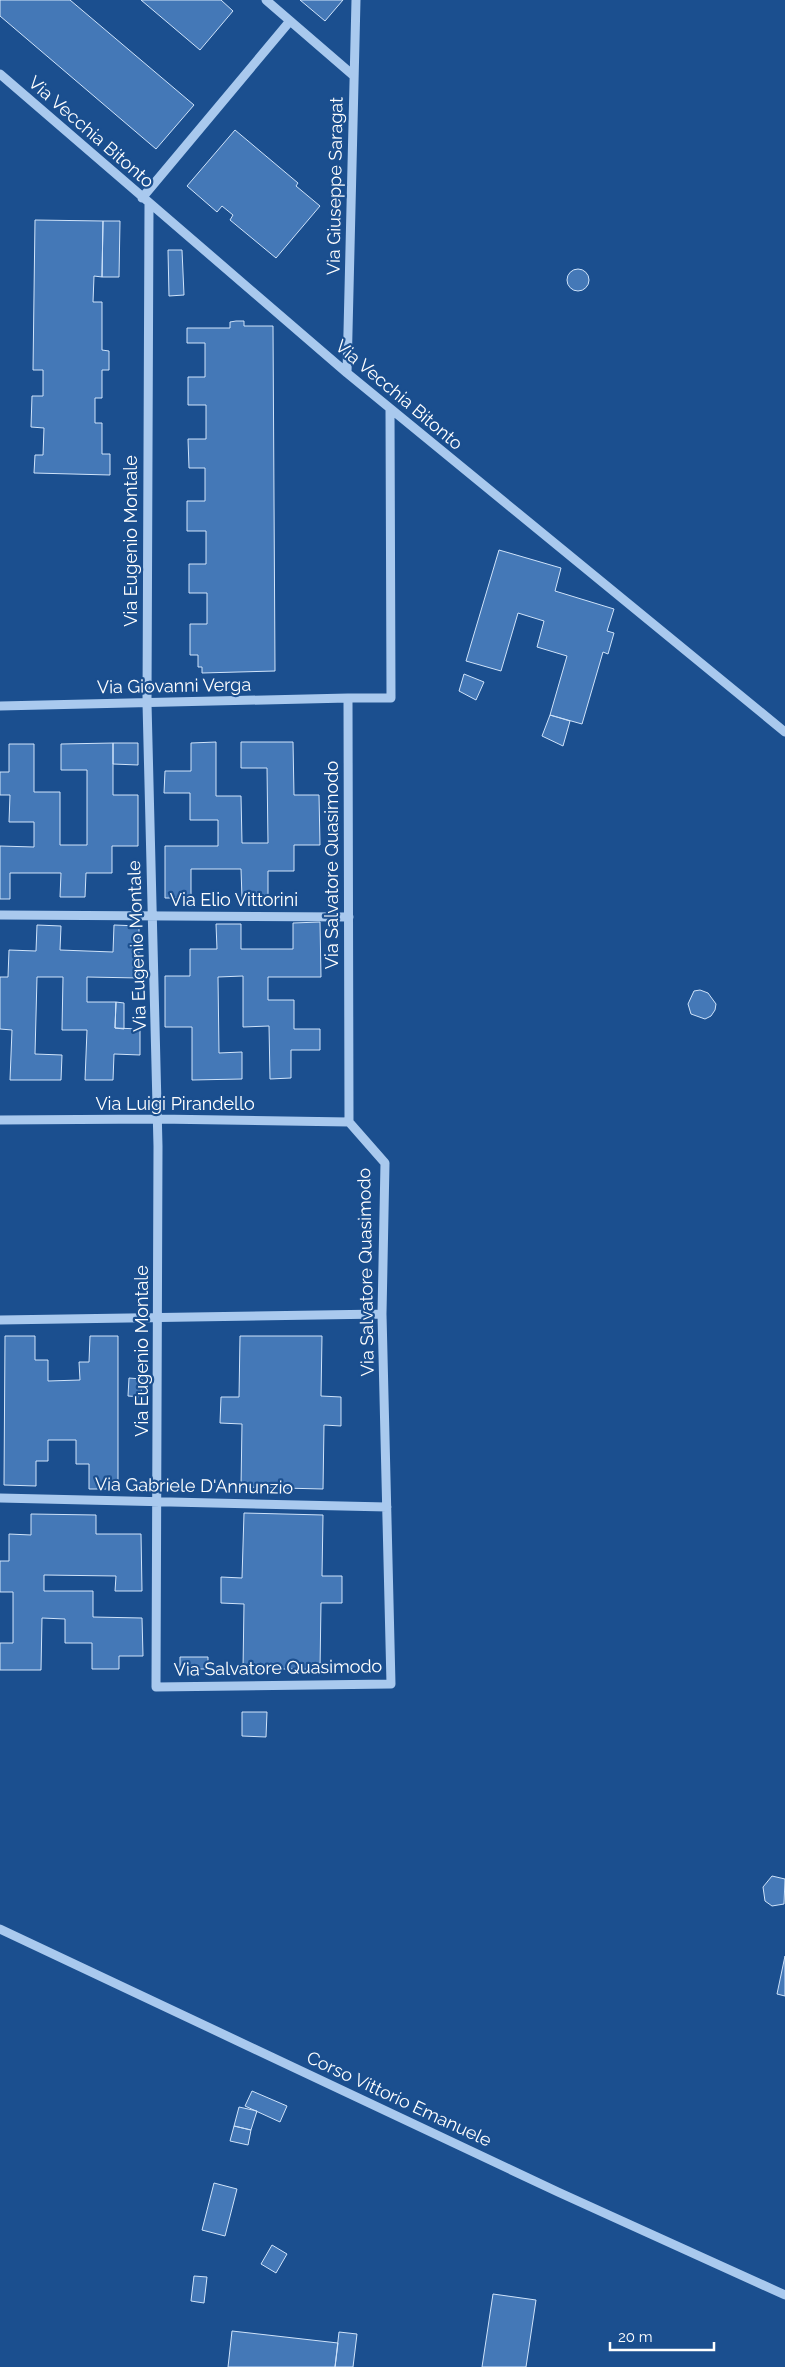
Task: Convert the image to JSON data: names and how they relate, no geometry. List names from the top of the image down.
{
  "streets": {
    "street": [
      "Via Vecchia Bitonto",
      "Via Giuseppe Saragat",
      "Via Eugenio Montale",
      "Via Giovanni Verga",
      "Via Salvatore Quasimodo",
      "Via Elio Vittorini",
      "Via Luigi Pirandello",
      "Via Gabriele D'Annunzio",
      "Corso Vittorio Emanuele"
    ]
  },
  "crossings": [
    ["Via Vecchia Bitonto", "Via Giuseppe Saragat"],
    ["Via Vecchia Bitonto", "Via Eugenio Montale"],
    ["Via Eugenio Montale", "Via Giovanni Verga"],
    ["Via Eugenio Montale", "Via Salvatore Quasimodo"],
    ["Via Eugenio Montale", "Via Elio Vittorini"],
    ["Via Eugenio Montale", "Via Luigi Pirandello"],
    ["Via Eugenio Montale", "Via Gabriele D'Annunzio"],
    ["Via Giovanni Verga", "Via Salvatore Quasimodo"],
    ["Via Salvatore Quasimodo", "Via Elio Vittorini"],
    ["Via Salvatore Quasimodo", "Via Luigi Pirandello"],
    ["Via Salvatore Quasimodo", "Via Gabriele D'Annunzio"]
  ],
  "scale_bar": "20 m"
}
